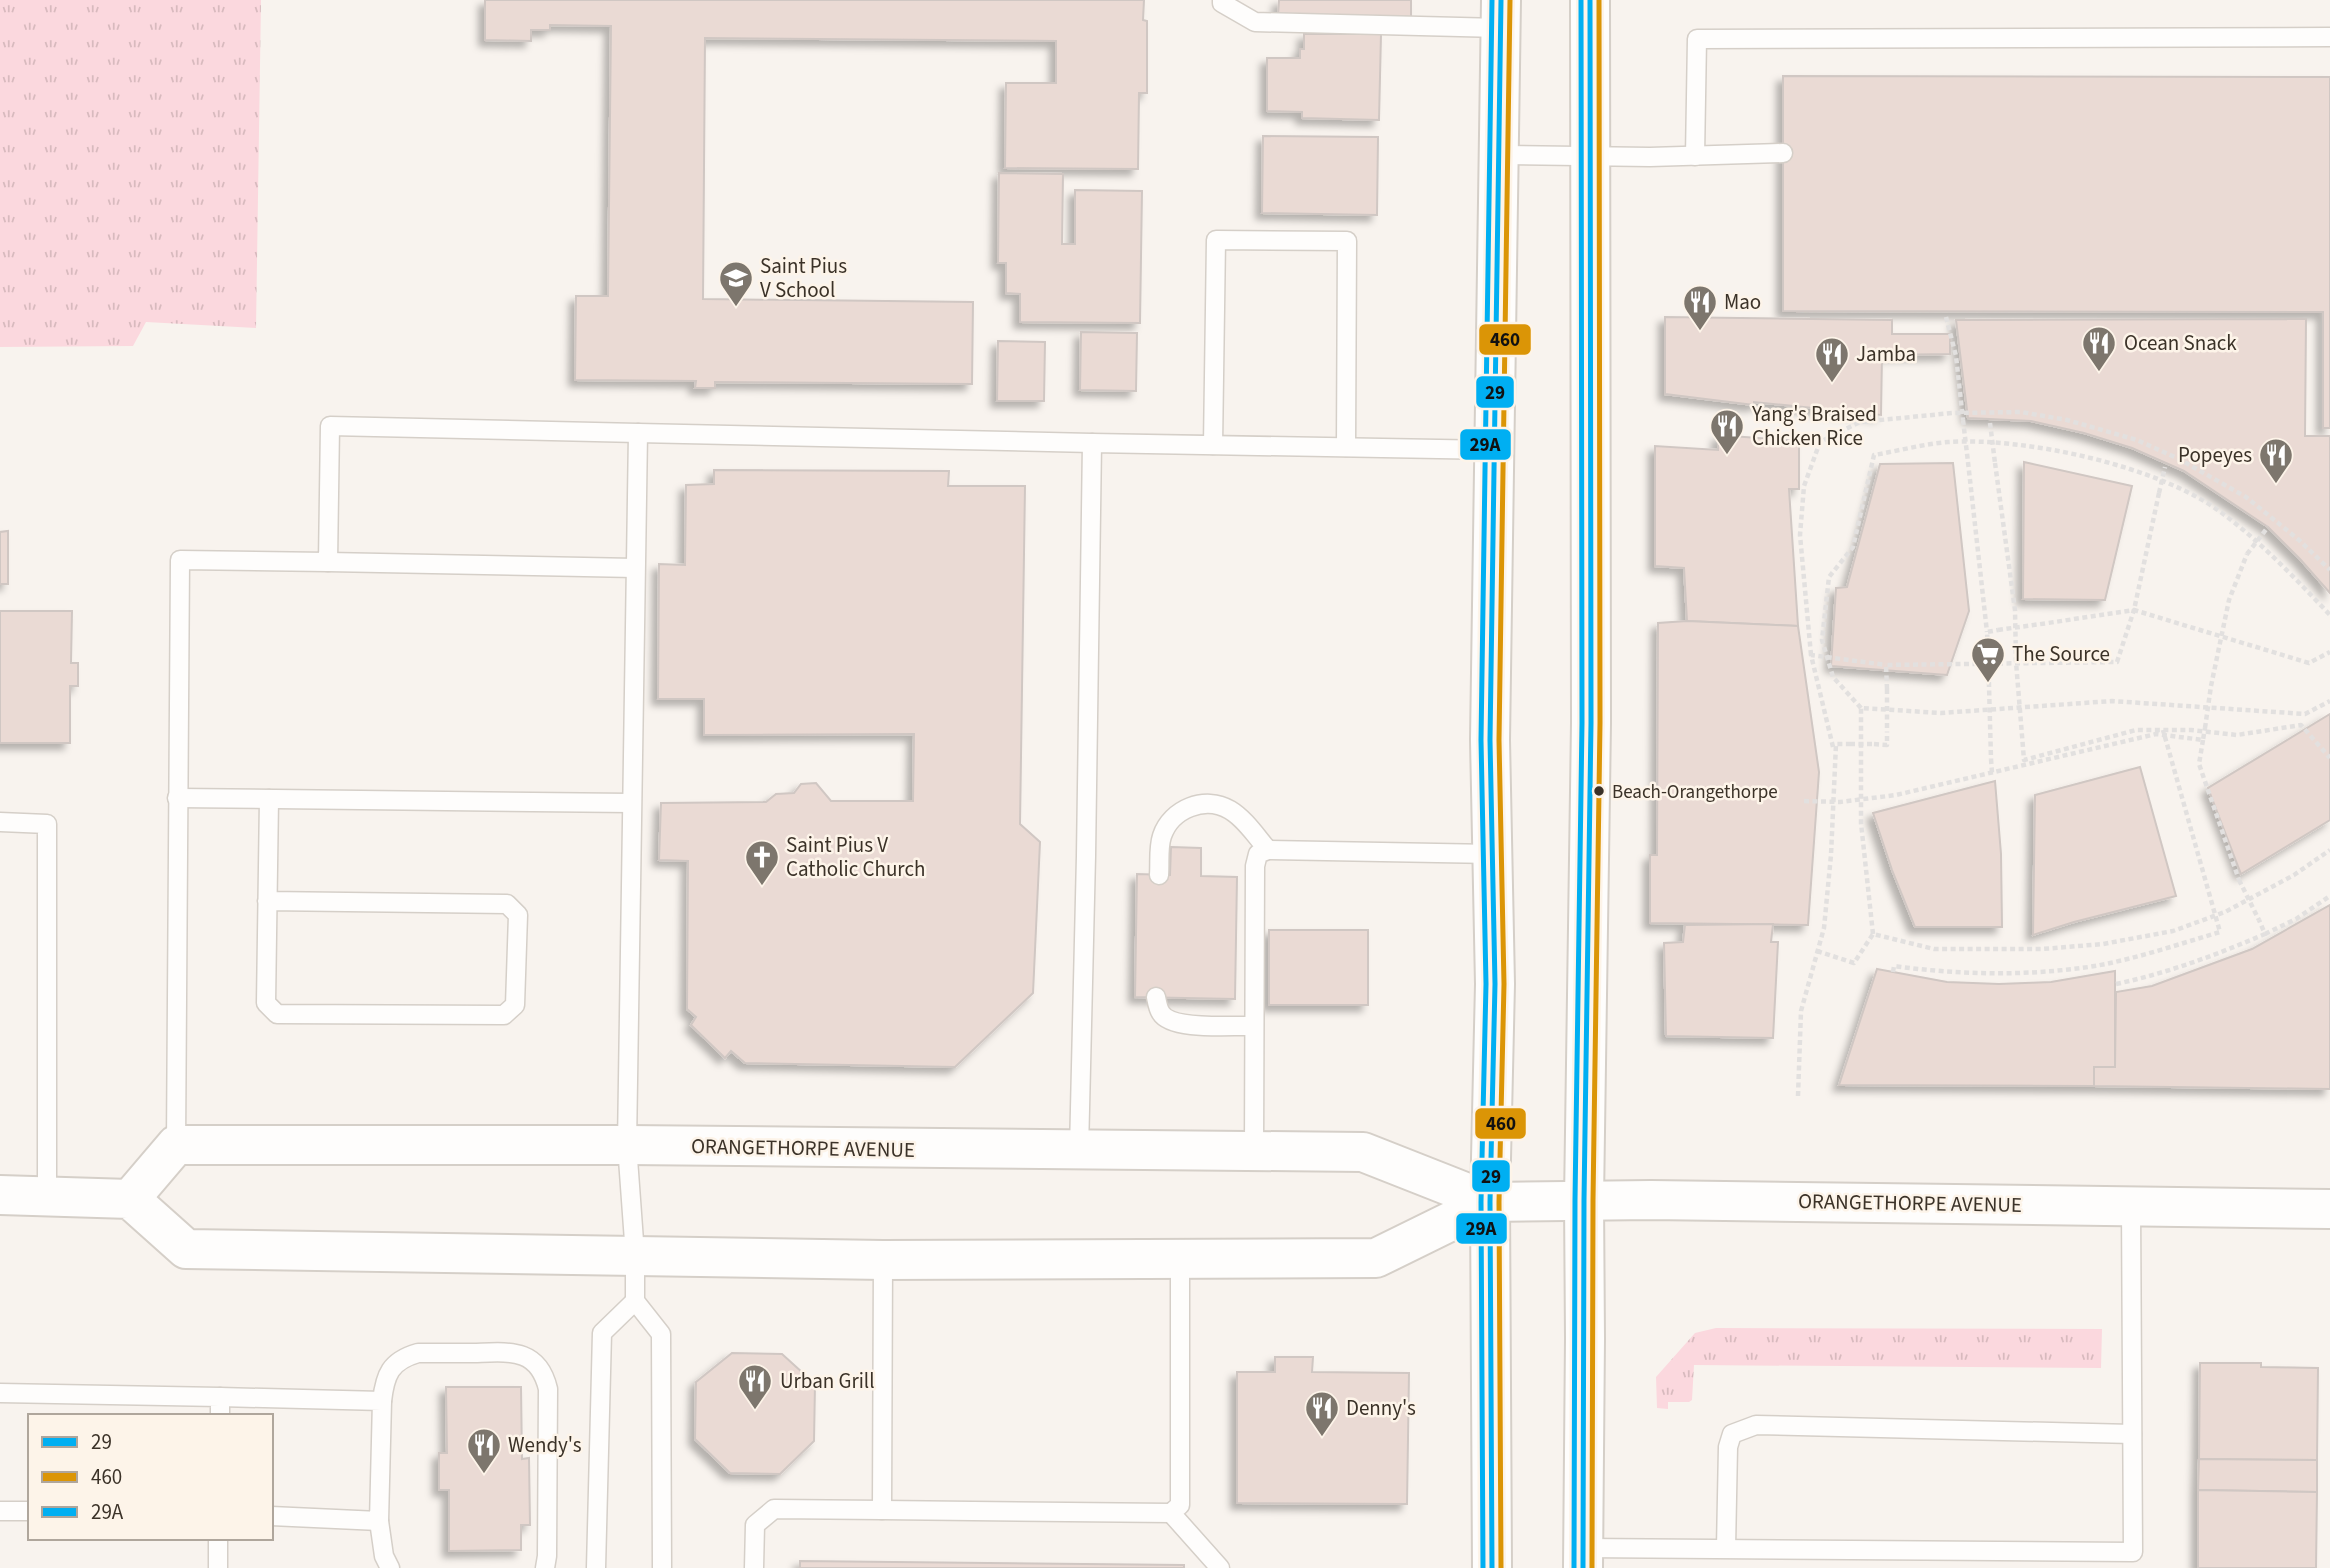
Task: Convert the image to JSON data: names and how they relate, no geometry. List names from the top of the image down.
{
  "streets": {
    "main road": ["ORANGETHORPE AVENUE"]
  },
  "places": {
    "school or university": ["Saint Pius V School"],
    "restaurant": [
      "Mao",
      "Ocean Snack",
      "Jamba",
      "Yang's Braised Chicken Rice",
      "Popeyes",
      "Urban Grill",
      "Denny's",
      "Wendy's"
    ],
    "supermarket": ["The Source"],
    "other": ["Beach-Orangethorpe"],
    "church": ["Saint Pius V Catholic Church"]
  },
  "lines": ["transit line 29", "transit line 460", "transit line 29A"],
  "legend": ["29", "460", "29A"]
}
